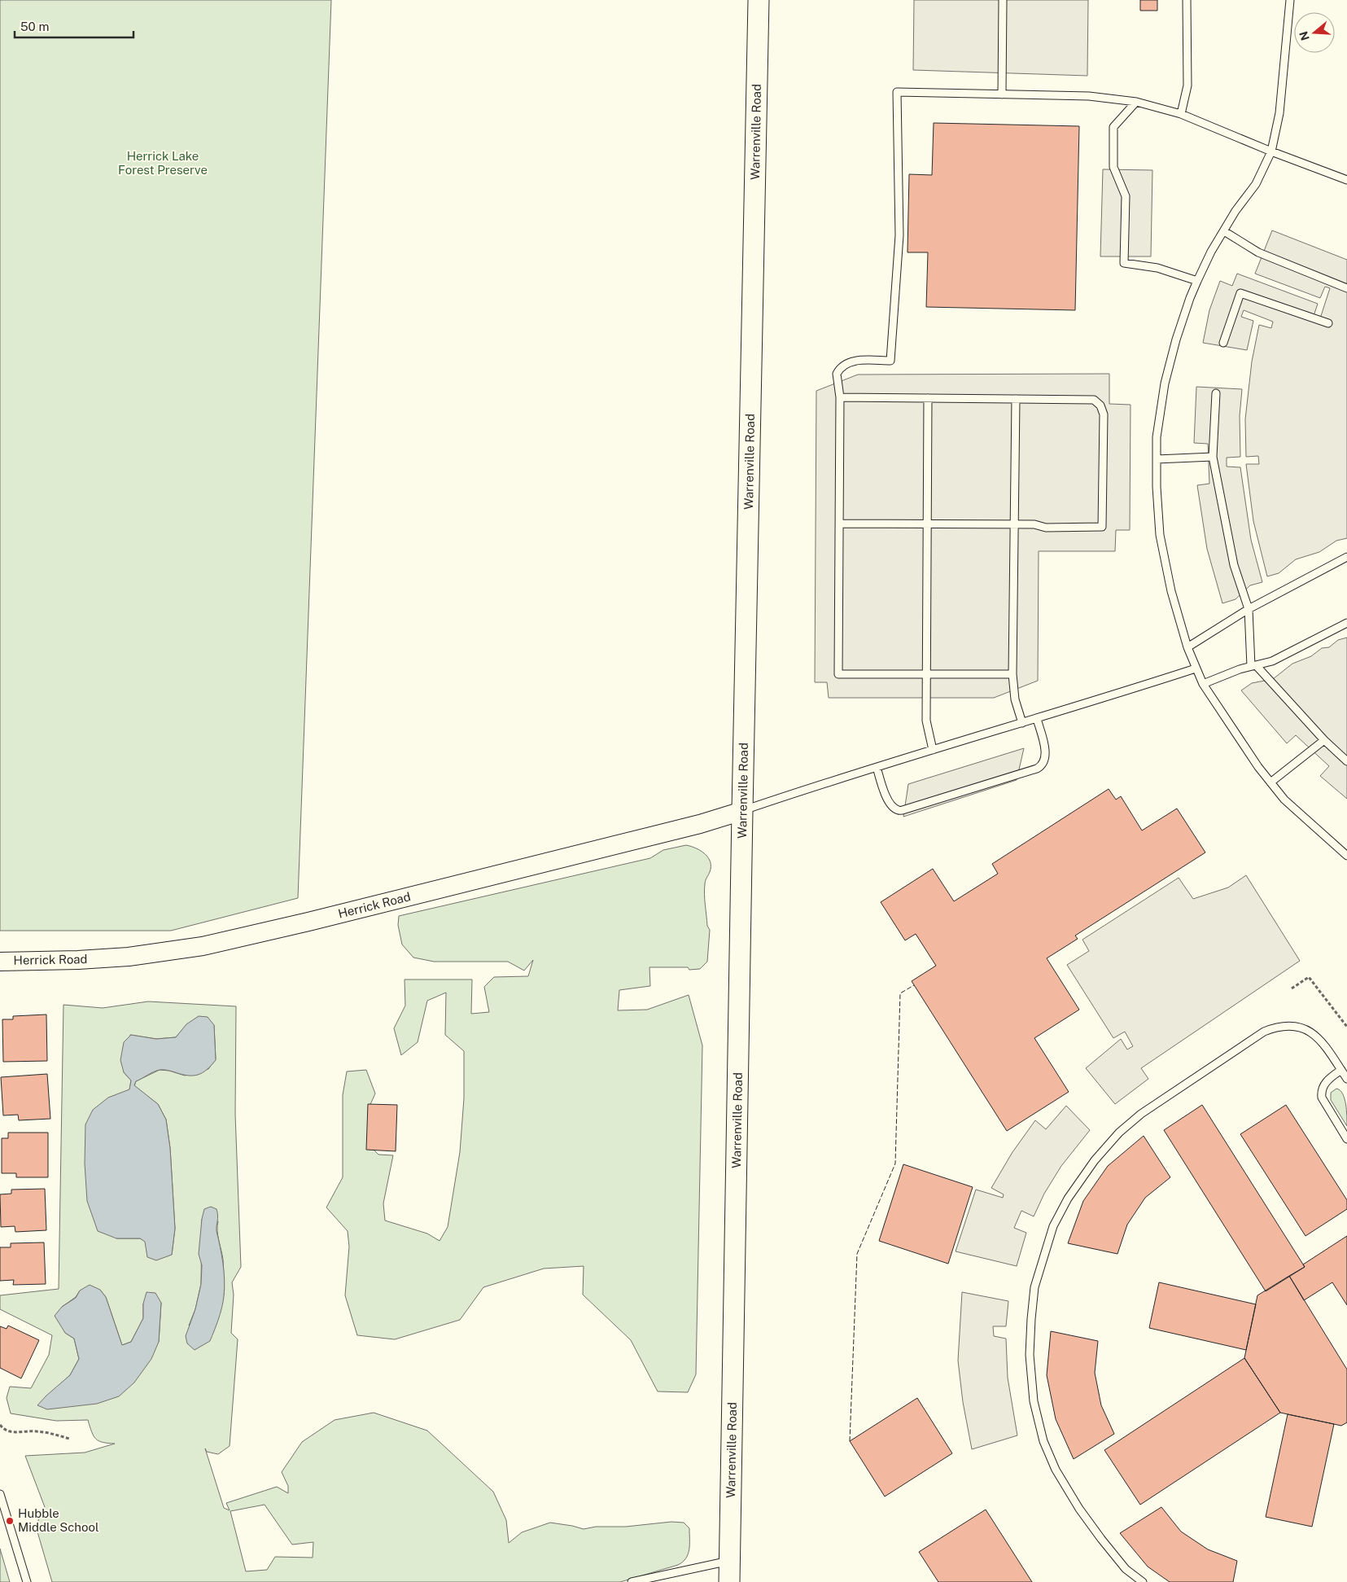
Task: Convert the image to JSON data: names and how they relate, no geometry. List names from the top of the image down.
{
  "streets": {
    "main road": ["Warrenville Road"],
    "street": ["Herrick Road"]
  },
  "crossings": [
    ["Warrenville Road", "Herrick Road"]
  ],
  "parks": ["Herrick Lake Forest Preserve"],
  "places": ["Hubble Middle School"],
  "scale_bar": "50 m",
  "north": "left"
}
